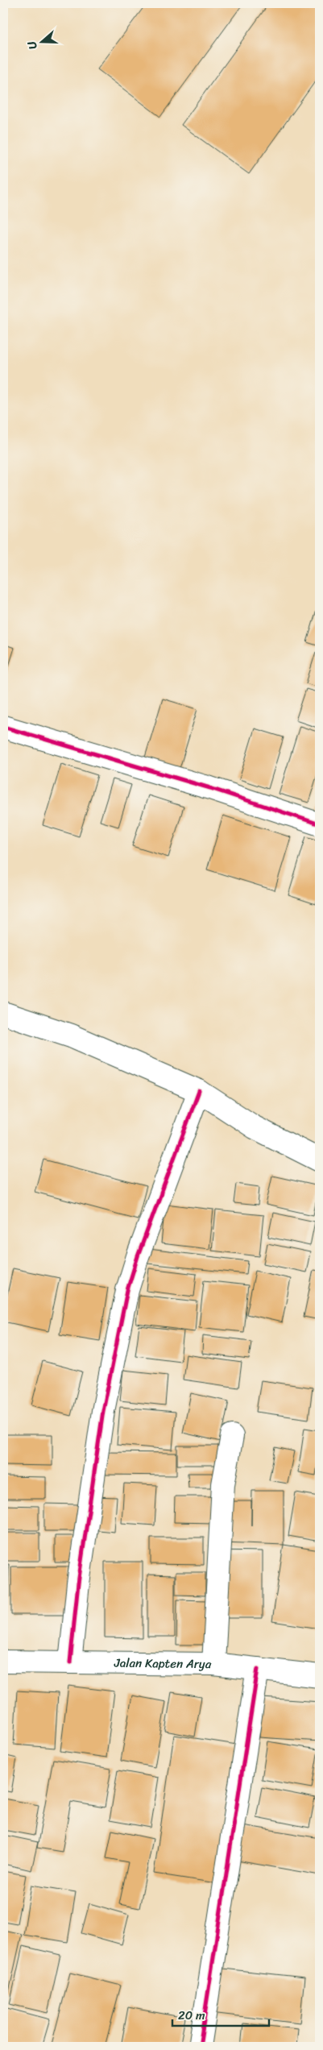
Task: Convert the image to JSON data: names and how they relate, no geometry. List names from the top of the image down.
{
  "streets": {
    "street": ["Jalan Kapten Arya"]
  },
  "scale_bar": "20 m",
  "north": "left"
}
